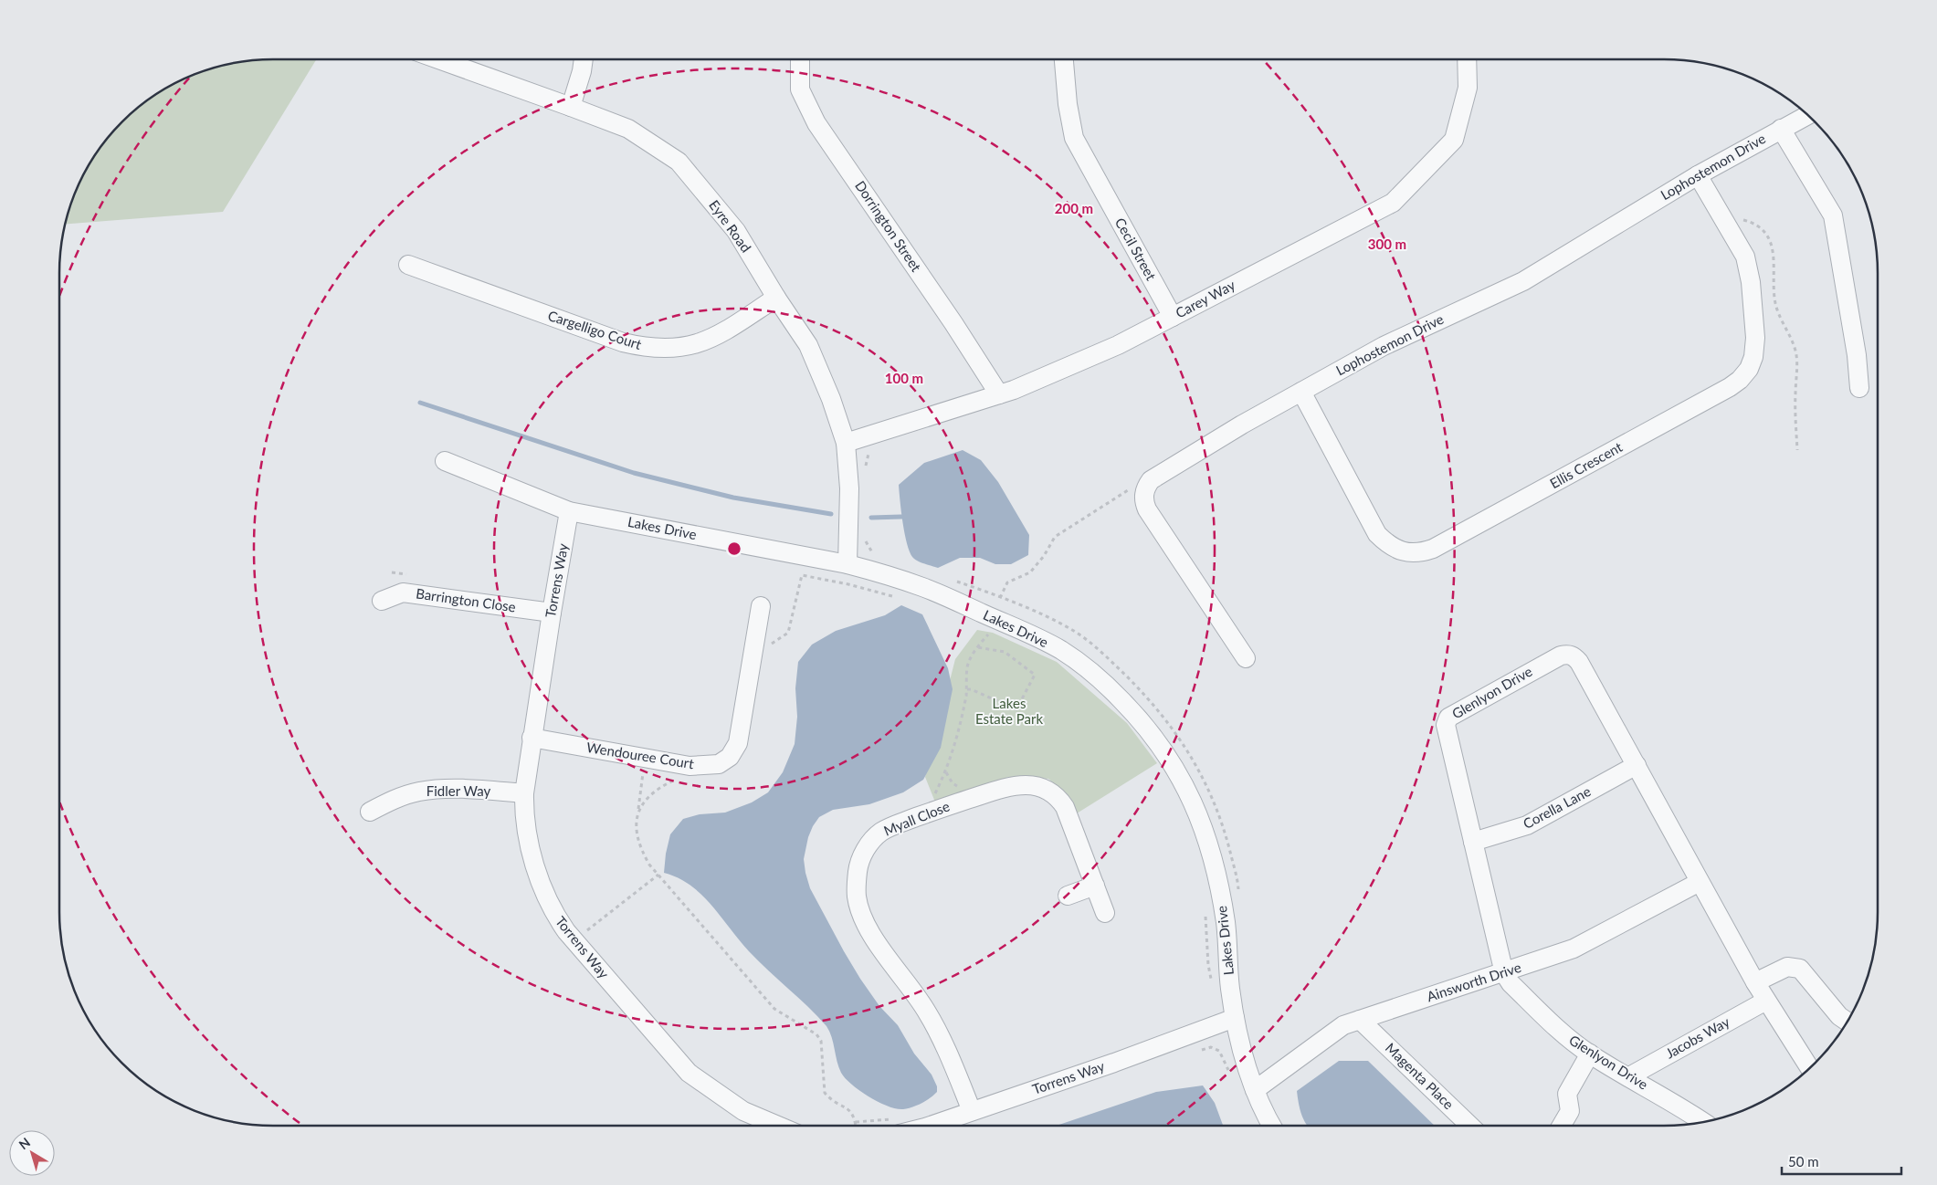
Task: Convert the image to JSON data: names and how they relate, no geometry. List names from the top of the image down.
{
  "streets": {
    "street": [
      "Lophostemon Drive",
      "Eyre Road",
      "Dorrington Street",
      "Cecil Street",
      "Carey Way",
      "Cargelligo Court",
      "Ellis Crescent",
      "Lakes Drive",
      "Torrens Way",
      "Barrington Close",
      "Glenlyon Drive",
      "Wendouree Court",
      "Fidler Way",
      "Corella Lane",
      "Myall Close",
      "Ainsworth Drive",
      "Jacobs Way",
      "Magenta Place"
    ]
  },
  "crossings": [
    ["Lophostemon Drive", "Ellis Crescent"],
    ["Eyre Road", "Carey Way"],
    ["Eyre Road", "Cargelligo Court"],
    ["Eyre Road", "Lakes Drive"],
    ["Dorrington Street", "Carey Way"],
    ["Cecil Street", "Carey Way"],
    ["Lakes Drive", "Torrens Way"],
    ["Lakes Drive", "Ainsworth Drive"],
    ["Torrens Way", "Barrington Close"],
    ["Torrens Way", "Wendouree Court"],
    ["Torrens Way", "Fidler Way"],
    ["Torrens Way", "Myall Close"],
    ["Glenlyon Drive", "Corella Lane"],
    ["Glenlyon Drive", "Ainsworth Drive"],
    ["Glenlyon Drive", "Jacobs Way"],
    ["Ainsworth Drive", "Magenta Place"]
  ],
  "parks": ["Lakes Estate Park"],
  "scale_bar": "50 m",
  "north": "top left",
  "rings": ["200 m", "300 m", "100 m"]
}
